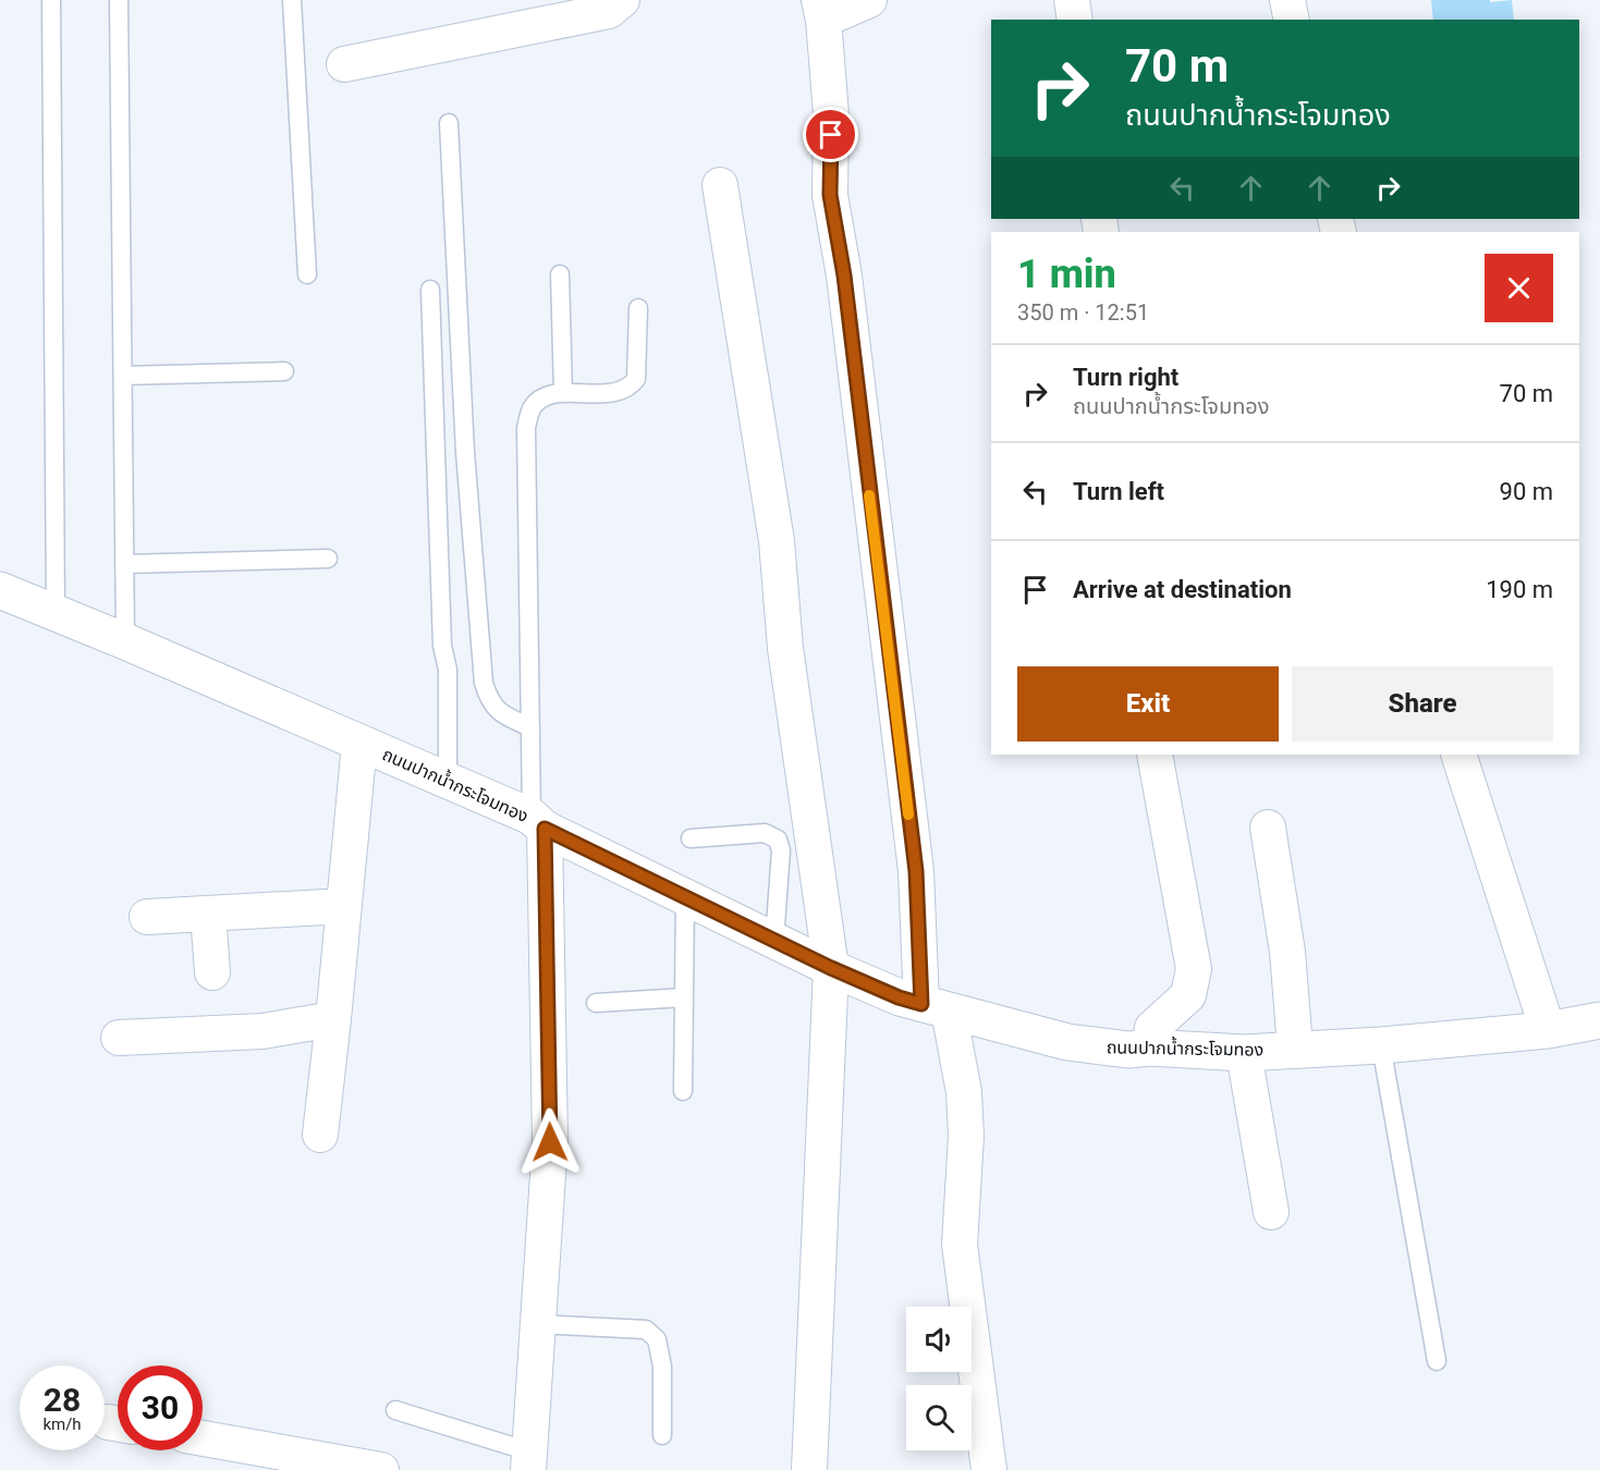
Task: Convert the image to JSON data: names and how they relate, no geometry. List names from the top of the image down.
{
  "streets": {
    "street": ["ถนนปากน้ำกระโจมทอง"]
  },
  "page": {
    "turn": ["70 m", "ถนนปากน้ำกระโจมทอง"],
    "heading": ["1 min", "350 m · 12:51"],
    "list": [
      {
        "name": "Turn right",
        "note": "ถนนปากน้ำกระโจมทอง",
        "value": "70 m"
      },
      {
        "name": "Turn left",
        "value": "90 m"
      },
      {
        "name": "Arrive at destination",
        "value": "190 m"
      }
    ],
    "buttons": ["Exit", "Share"],
    "speed": "28 km/h",
    "limit": "30"
  }
}
